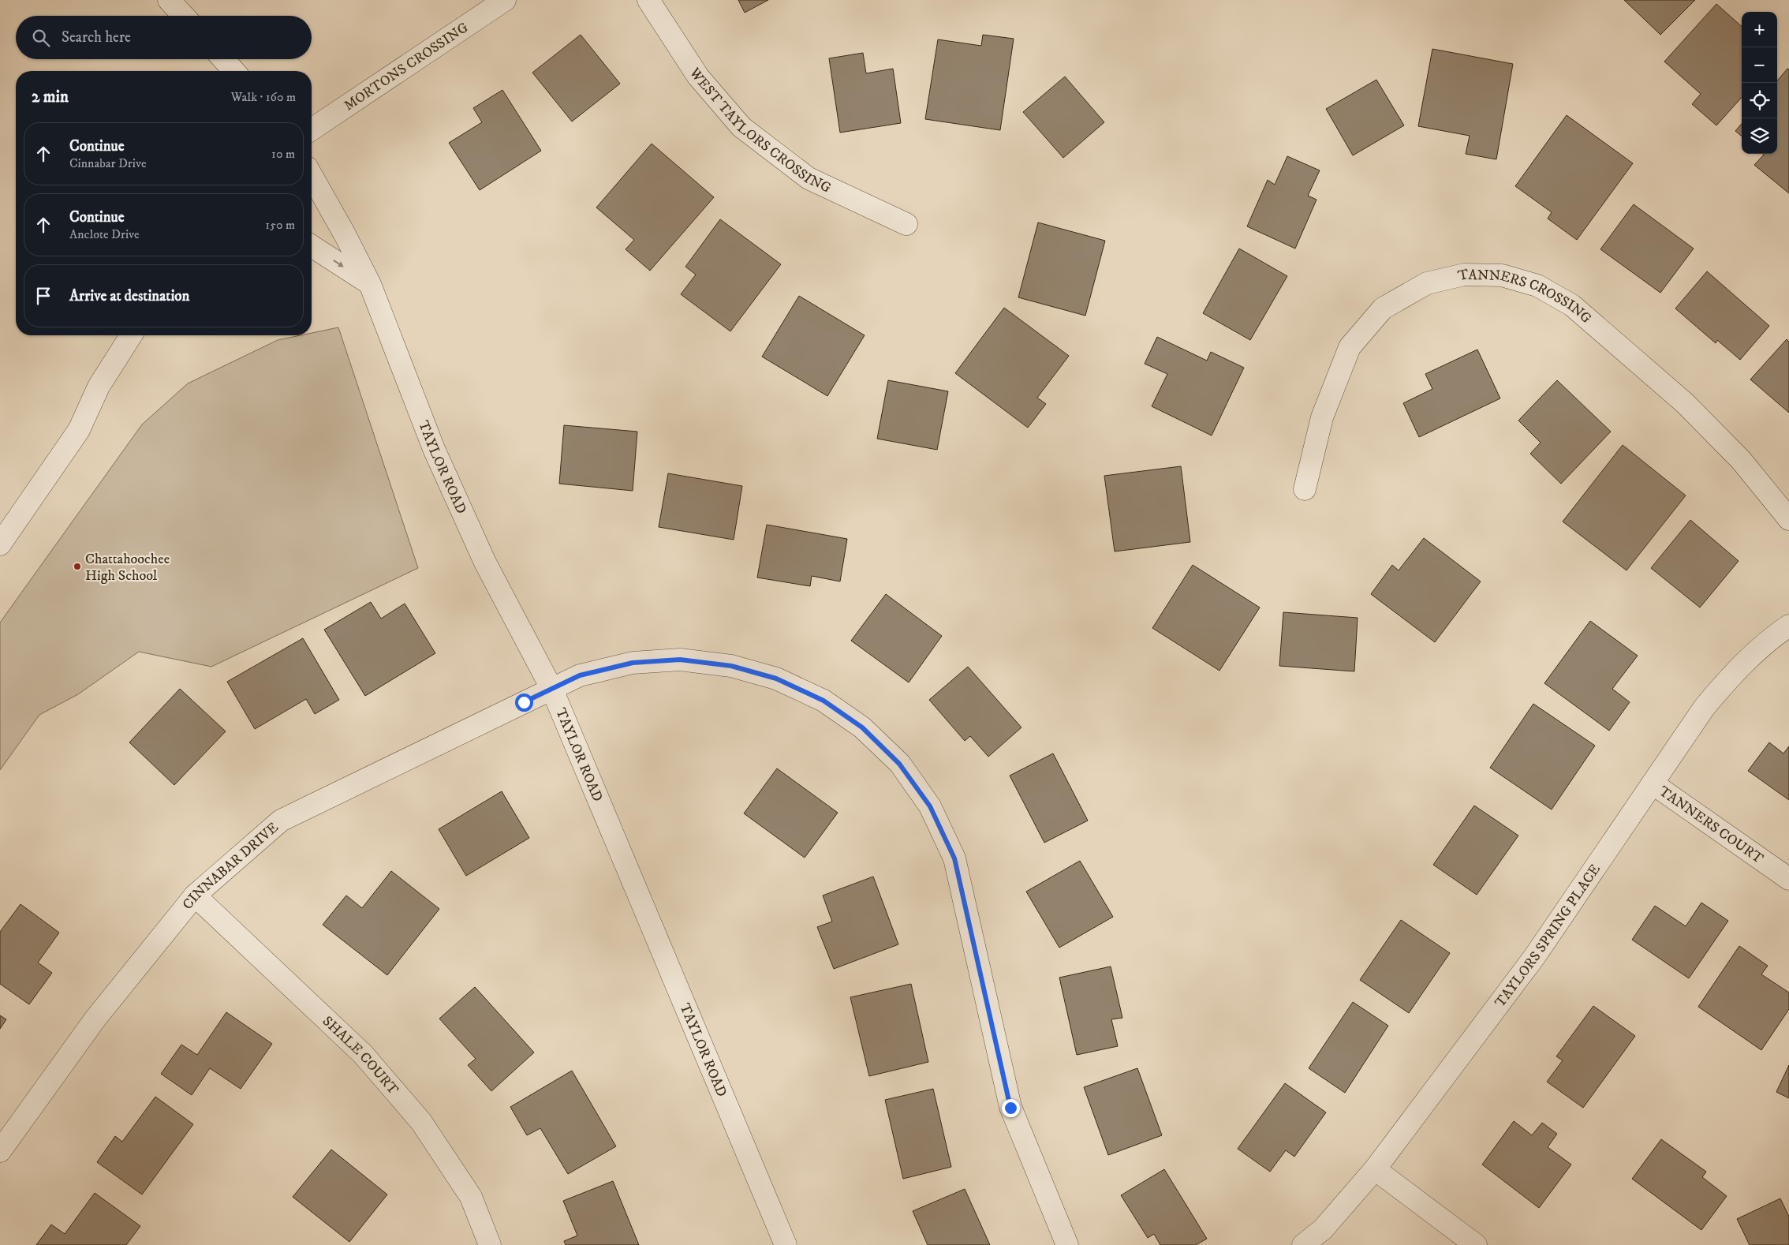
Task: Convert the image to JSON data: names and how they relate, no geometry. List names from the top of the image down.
{
  "streets": {
    "street": [
      "MORTONS CROSSING",
      "WEST TAYLORS CROSSING",
      "TANNERS CROSSING",
      "TAYLOR ROAD",
      "TANNERS COURT",
      "CINNABAR DRIVE",
      "TAYLORS SPRING PLACE",
      "SHALE COURT"
    ]
  },
  "crossings": [
    ["TAYLOR ROAD", "CINNABAR DRIVE"],
    ["TANNERS COURT", "TAYLORS SPRING PLACE"],
    ["CINNABAR DRIVE", "SHALE COURT"]
  ],
  "places": ["Chattahoochee High School"],
  "page": {
    "map_buttons": ["+", "−"],
    "search": "Search here",
    "heading": ["2 min", "Walk · 160 m"],
    "list": [
      ["Continue", "Cinnabar Drive", "10 m"],
      ["Continue", "Anclote Drive", "150 m"],
      "Arrive at destination"
    ]
  }
}
